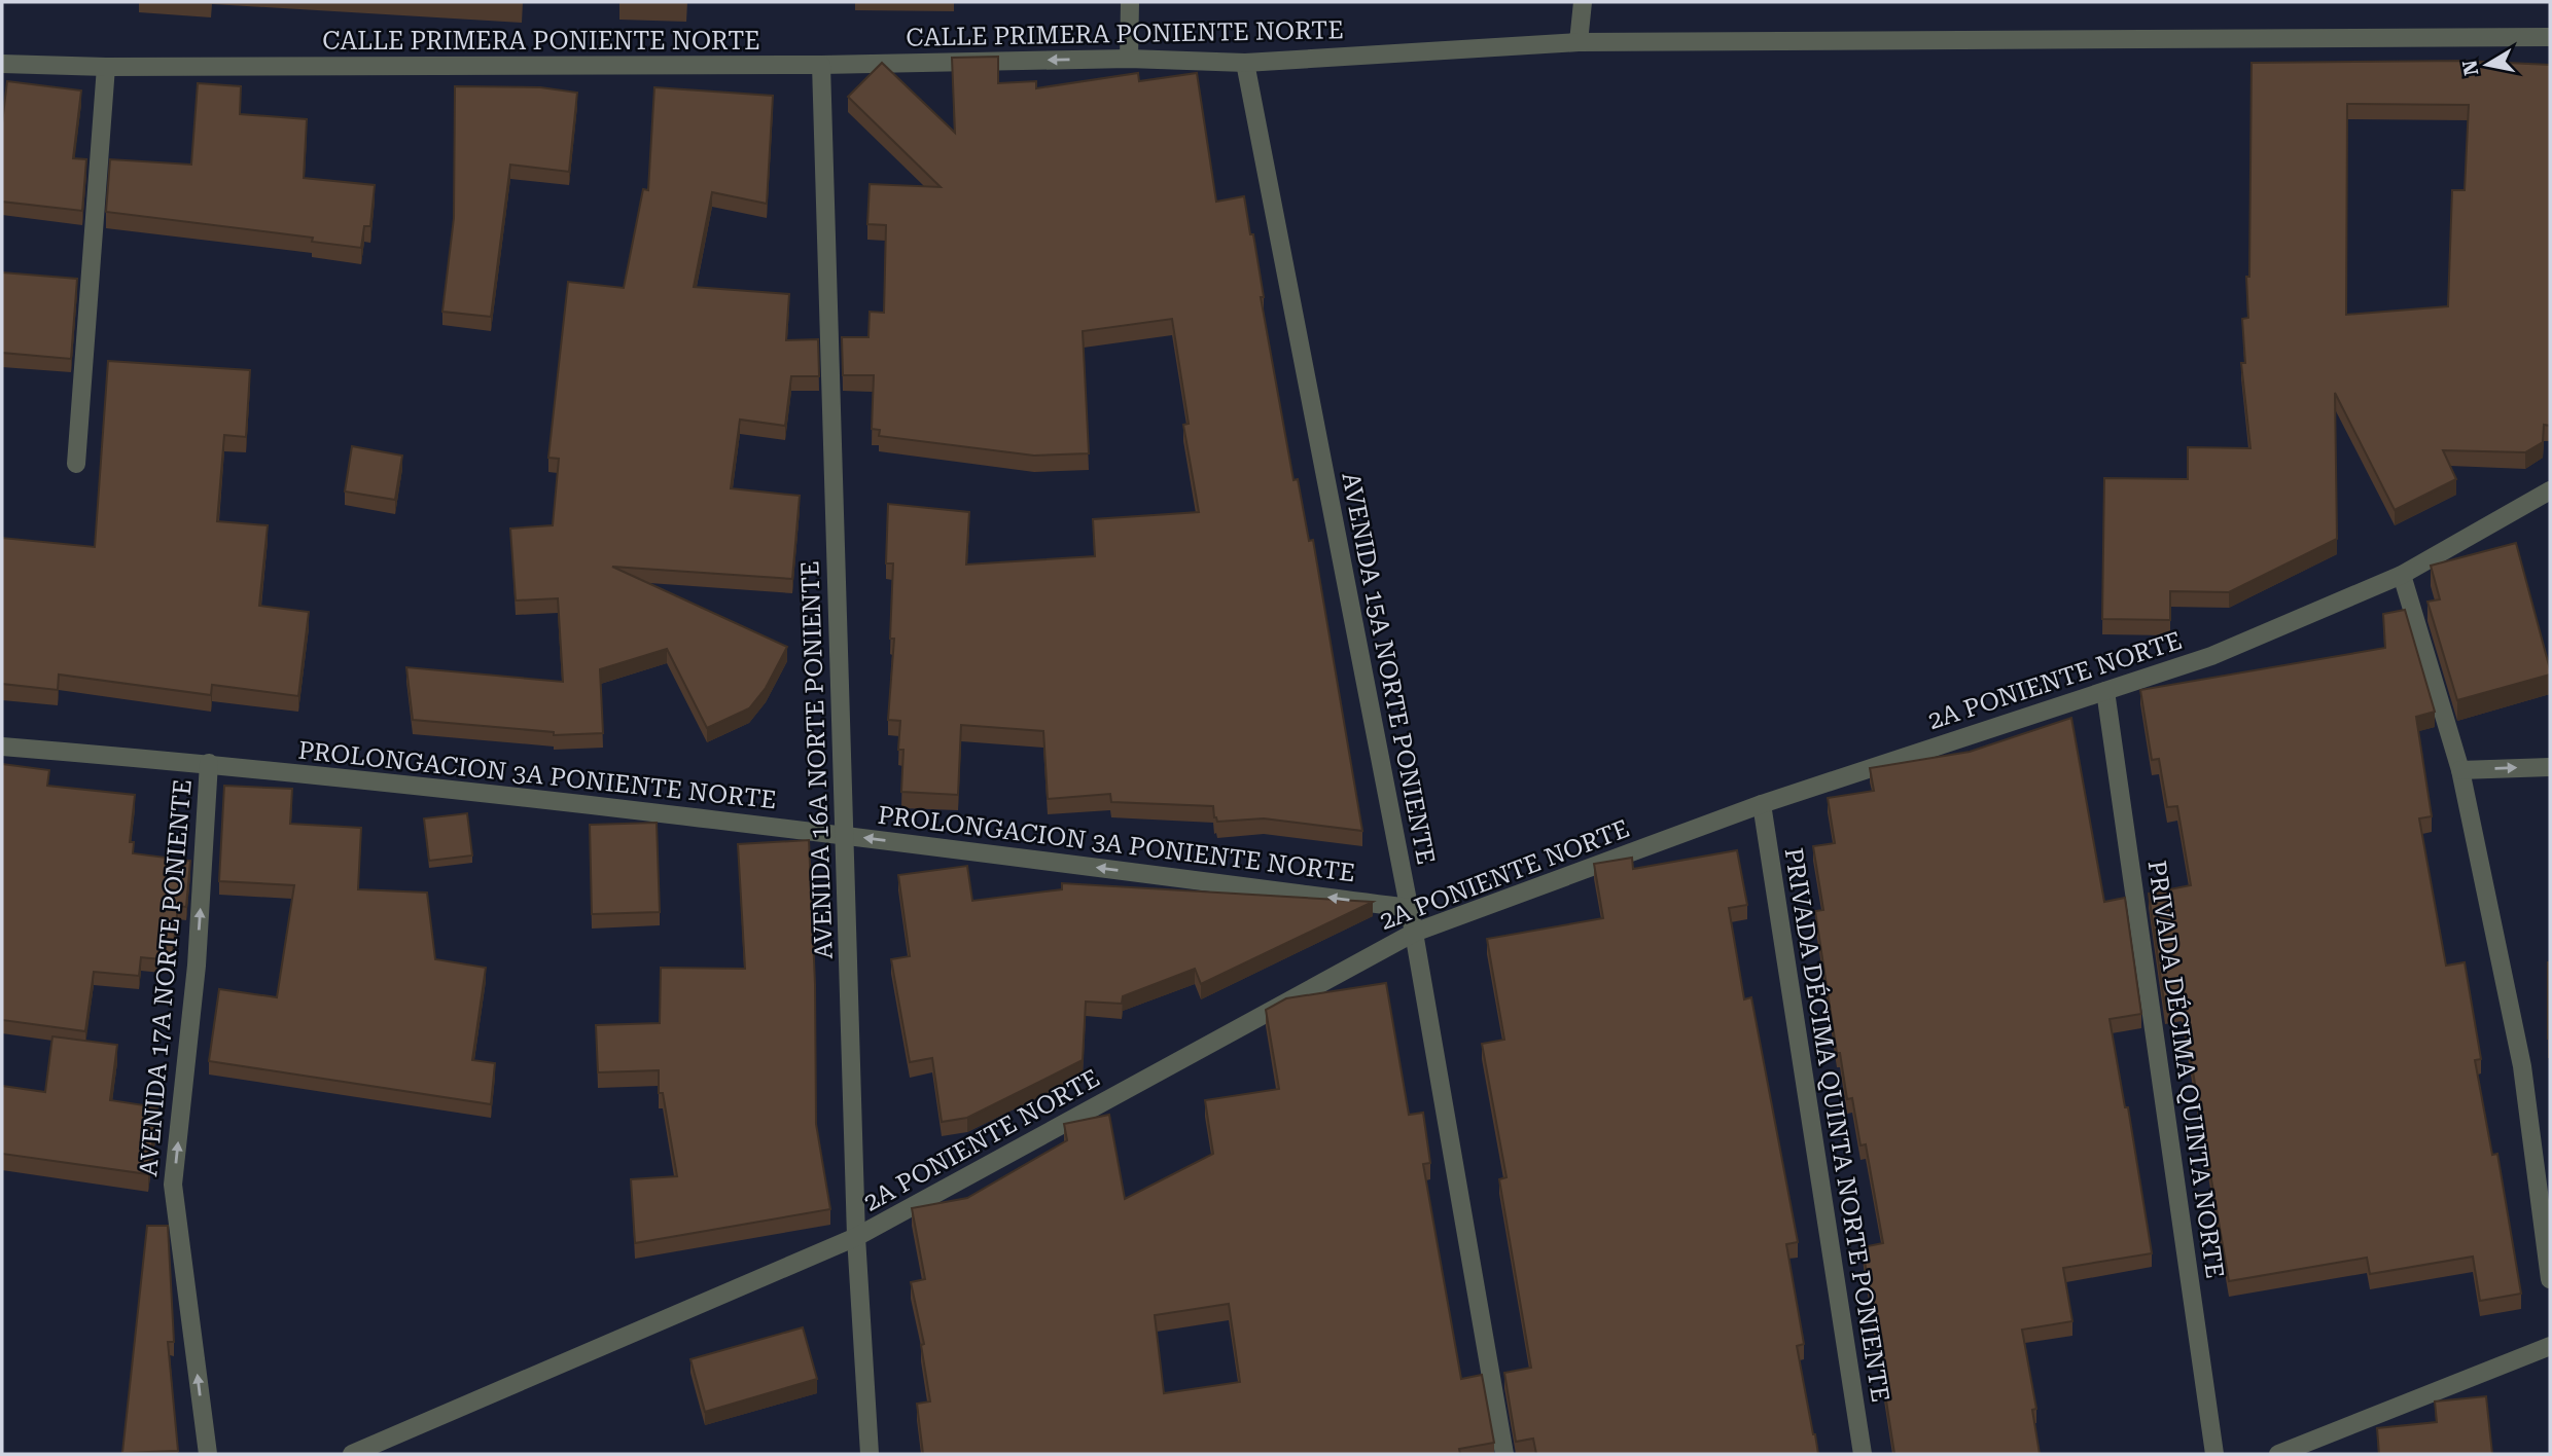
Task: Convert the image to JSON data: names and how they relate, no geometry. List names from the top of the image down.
{
  "streets": {
    "street": [
      "CALLE PRIMERA PONIENTE NORTE",
      "AVENIDA 15A NORTE PONIENTE",
      "2A PONIENTE NORTE",
      "AVENIDA 16A NORTE PONIENTE",
      "PROLONGACION 3A PONIENTE NORTE",
      "AVENIDA 17A NORTE PONIENTE",
      "PRIVADA DÉCIMA QUINTA NORTE",
      "PRIVADA DÉCIMA QUINTA NORTE PONIENTE"
    ]
  },
  "crossings": [
    ["CALLE PRIMERA PONIENTE NORTE", "AVENIDA 15A NORTE PONIENTE"],
    ["CALLE PRIMERA PONIENTE NORTE", "AVENIDA 16A NORTE PONIENTE"],
    ["AVENIDA 15A NORTE PONIENTE", "2A PONIENTE NORTE"],
    ["AVENIDA 15A NORTE PONIENTE", "PROLONGACION 3A PONIENTE NORTE"],
    ["2A PONIENTE NORTE", "AVENIDA 16A NORTE PONIENTE"],
    ["2A PONIENTE NORTE", "PRIVADA DÉCIMA QUINTA NORTE"],
    ["2A PONIENTE NORTE", "PRIVADA DÉCIMA QUINTA NORTE PONIENTE"],
    ["AVENIDA 16A NORTE PONIENTE", "PROLONGACION 3A PONIENTE NORTE"],
    ["PROLONGACION 3A PONIENTE NORTE", "AVENIDA 17A NORTE PONIENTE"]
  ],
  "one_way": ["PROLONGACION 3A PONIENTE NORTE", "AVENIDA 17A NORTE PONIENTE"],
  "north": "left"
}
